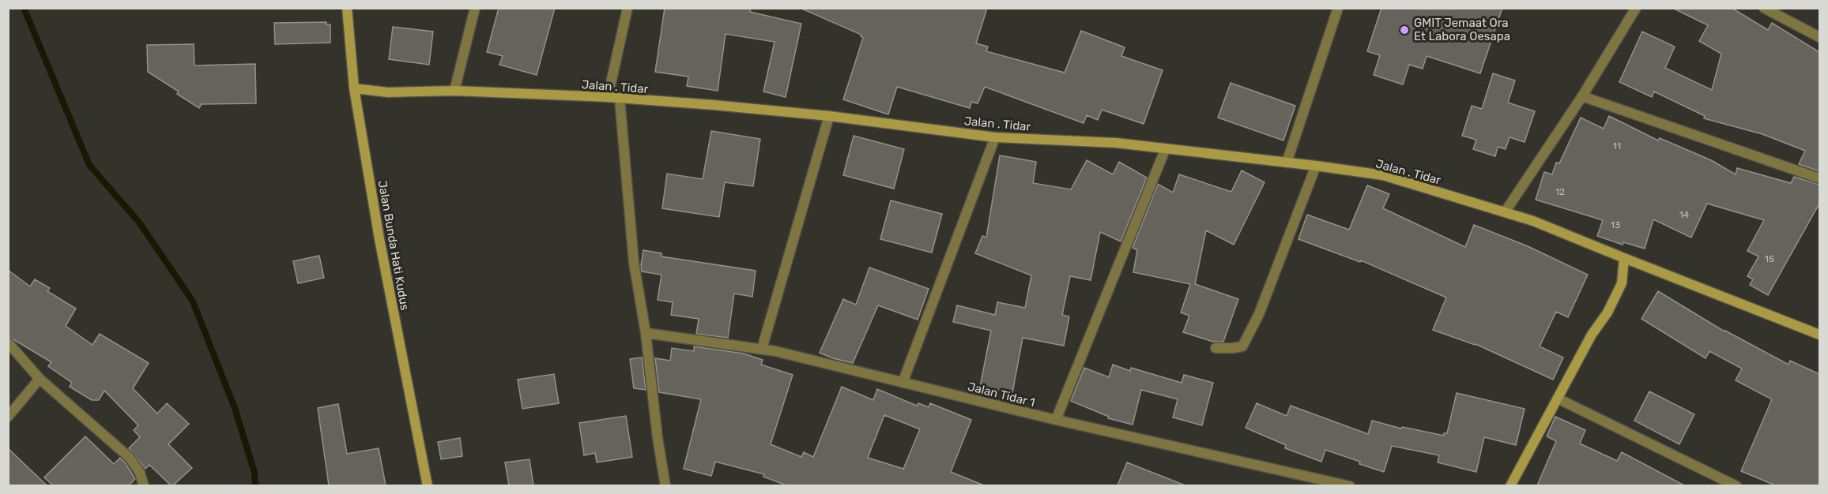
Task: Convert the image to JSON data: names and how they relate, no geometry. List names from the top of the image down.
{
  "streets": {
    "street": ["Jalan . Tidar", "Jalan Bunda Hati Kudus", "Jalan Tidar 1"]
  },
  "crossings": [
    ["Jalan . Tidar", "Jalan Bunda Hati Kudus"]
  ],
  "places": ["GMIT Jemaat Ora Et Labora Oesapa"],
  "house_numbers": [
    "11",
    "12",
    "14",
    "13",
    "15"
  ]
}
